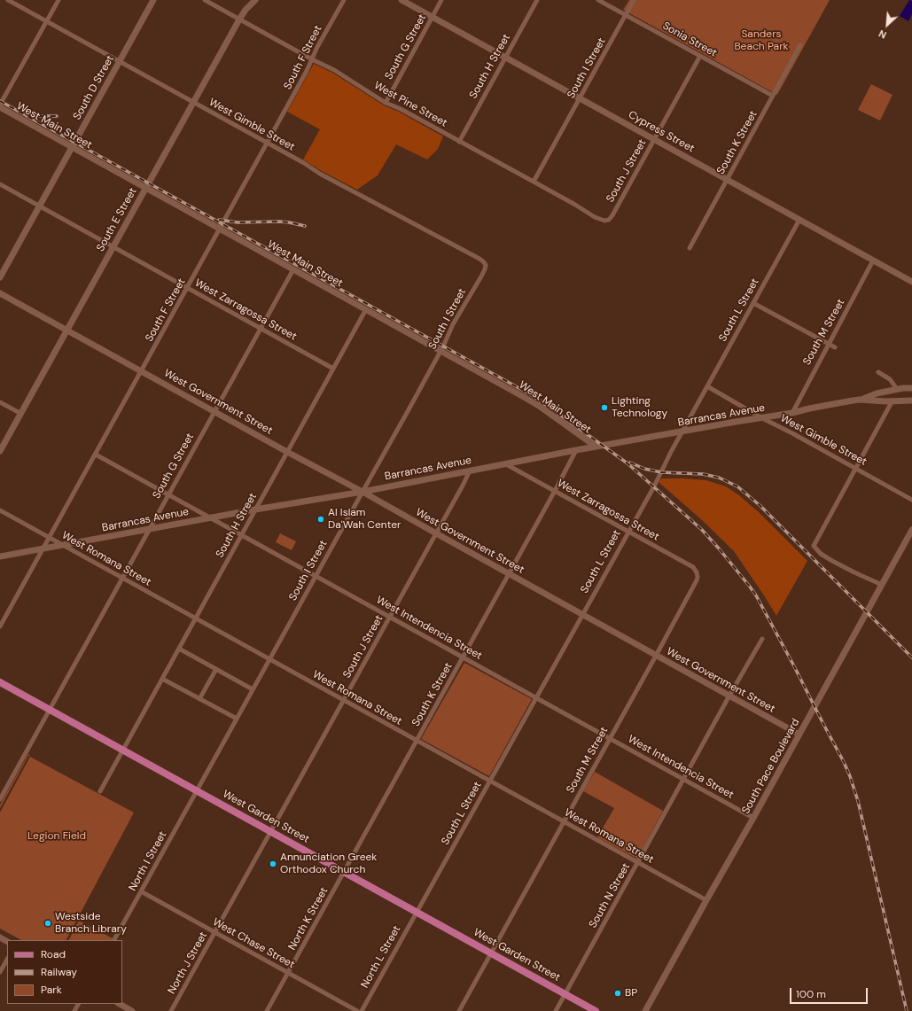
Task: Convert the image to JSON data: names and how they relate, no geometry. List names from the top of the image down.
{
  "streets": {
    "main road": ["West Garden Street"],
    "street": [
      "Sonia Street",
      "South G Street",
      "South F Street",
      "South H Street",
      "South I Street",
      "South D Street",
      "West Pine Street",
      "West Gimble Street",
      "West Main Street",
      "Cypress Street",
      "South K Street",
      "South J Street",
      "South E Street",
      "West Zarragossa Street",
      "South L Street",
      "South M Street",
      "West Government Street",
      "Barrancas Avenue",
      "West Romana Street",
      "West Intendencia Street",
      "South Pace Boulevard",
      "North I Street",
      "South N Street",
      "North K Street",
      "West Chase Street",
      "North L Street",
      "North J Street"
    ]
  },
  "crossings": [
    ["Sonia Street", "South I Street"],
    ["Sonia Street", "South K Street"],
    ["Sonia Street", "South J Street"],
    ["South G Street", "West Pine Street"],
    ["South G Street", "West Main Street"],
    ["South G Street", "Cypress Street"],
    ["South G Street", "West Zarragossa Street"],
    ["South G Street", "West Government Street"],
    ["South G Street", "Barrancas Avenue"],
    ["South G Street", "West Romana Street"],
    ["South G Street", "West Intendencia Street"],
    ["South G Street", "West Garden Street"],
    ["South F Street", "West Pine Street"],
    ["South F Street", "West Gimble Street"],
    ["South F Street", "West Main Street"],
    ["South F Street", "West Zarragossa Street"],
    ["South F Street", "West Government Street"],
    ["South F Street", "Barrancas Avenue"],
    ["South F Street", "West Romana Street"],
    ["South F Street", "West Intendencia Street"],
    ["South H Street", "West Pine Street"],
    ["South H Street", "West Main Street"],
    ["South H Street", "Cypress Street"],
    ["South H Street", "West Zarragossa Street"],
    ["South H Street", "West Government Street"],
    ["South H Street", "Barrancas Avenue"],
    ["South H Street", "West Romana Street"],
    ["South H Street", "West Intendencia Street"],
    ["South H Street", "West Garden Street"],
    ["South I Street", "West Pine Street"],
    ["South I Street", "West Gimble Street"],
    ["South I Street", "West Main Street"],
    ["South I Street", "Cypress Street"],
    ["South I Street", "West Government Street"],
    ["South I Street", "Barrancas Avenue"],
    ["South I Street", "West Romana Street"],
    ["South I Street", "West Intendencia Street"],
    ["South I Street", "West Garden Street"],
    ["South I Street", "North I Street"],
    ["South D Street", "West Gimble Street"],
    ["South D Street", "West Main Street"],
    ["South D Street", "West Zarragossa Street"],
    ["West Pine Street", "South J Street"],
    ["West Pine Street", "South E Street"],
    ["West Gimble Street", "South E Street"],
    ["West Gimble Street", "South L Street"],
    ["West Gimble Street", "Barrancas Avenue"],
    ["West Main Street", "South E Street"],
    ["West Main Street", "Barrancas Avenue"],
    ["Cypress Street", "South K Street"],
    ["Cypress Street", "South J Street"],
    ["Cypress Street", "South L Street"],
    ["Cypress Street", "South M Street"],
    ["South K Street", "West Zarragossa Street"],
    ["South K Street", "West Government Street"],
    ["South K Street", "Barrancas Avenue"],
    ["South K Street", "West Romana Street"],
    ["South K Street", "West Intendencia Street"],
    ["South K Street", "West Garden Street"],
    ["South K Street", "North K Street"],
    ["South J Street", "West Government Street"],
    ["South J Street", "Barrancas Avenue"],
    ["South J Street", "West Romana Street"],
    ["South J Street", "West Intendencia Street"],
    ["South J Street", "West Garden Street"],
    ["South J Street", "North J Street"],
    ["South E Street", "West Zarragossa Street"],
    ["South E Street", "West Government Street"],
    ["West Zarragossa Street", "South L Street"],
    ["West Zarragossa Street", "South M Street"],
    ["West Zarragossa Street", "Barrancas Avenue"],
    ["South L Street", "West Government Street"],
    ["South L Street", "Barrancas Avenue"],
    ["South L Street", "West Romana Street"],
    ["South L Street", "West Intendencia Street"],
    ["South L Street", "West Garden Street"],
    ["South L Street", "North L Street"],
    ["South M Street", "West Government Street"],
    ["South M Street", "Barrancas Avenue"],
    ["South M Street", "West Romana Street"],
    ["South M Street", "West Intendencia Street"],
    ["South M Street", "West Garden Street"],
    ["West Government Street", "Barrancas Avenue"],
    ["West Government Street", "South Pace Boulevard"],
    ["West Government Street", "South N Street"],
    ["Barrancas Avenue", "West Romana Street"],
    ["Barrancas Avenue", "West Intendencia Street"],
    ["West Romana Street", "South Pace Boulevard"],
    ["West Romana Street", "South N Street"],
    ["West Intendencia Street", "South Pace Boulevard"],
    ["West Intendencia Street", "South N Street"],
    ["West Garden Street", "North I Street"],
    ["West Garden Street", "South N Street"],
    ["West Garden Street", "North K Street"],
    ["West Garden Street", "North L Street"],
    ["West Garden Street", "North J Street"],
    ["North I Street", "West Chase Street"],
    ["North K Street", "West Chase Street"],
    ["West Chase Street", "North J Street"]
  ],
  "parks": ["Sanders Beach Park", "Legion Field"],
  "places": [
    "Lighting Technology",
    "Al Islam Da'Wah Center",
    "Annunciation Greek Orthodox Church",
    "Westside Branch Library",
    "BP"
  ],
  "legend": ["Road", "Railway", "Park"],
  "scale_bar": "100 m",
  "north": "bottom left"
}
